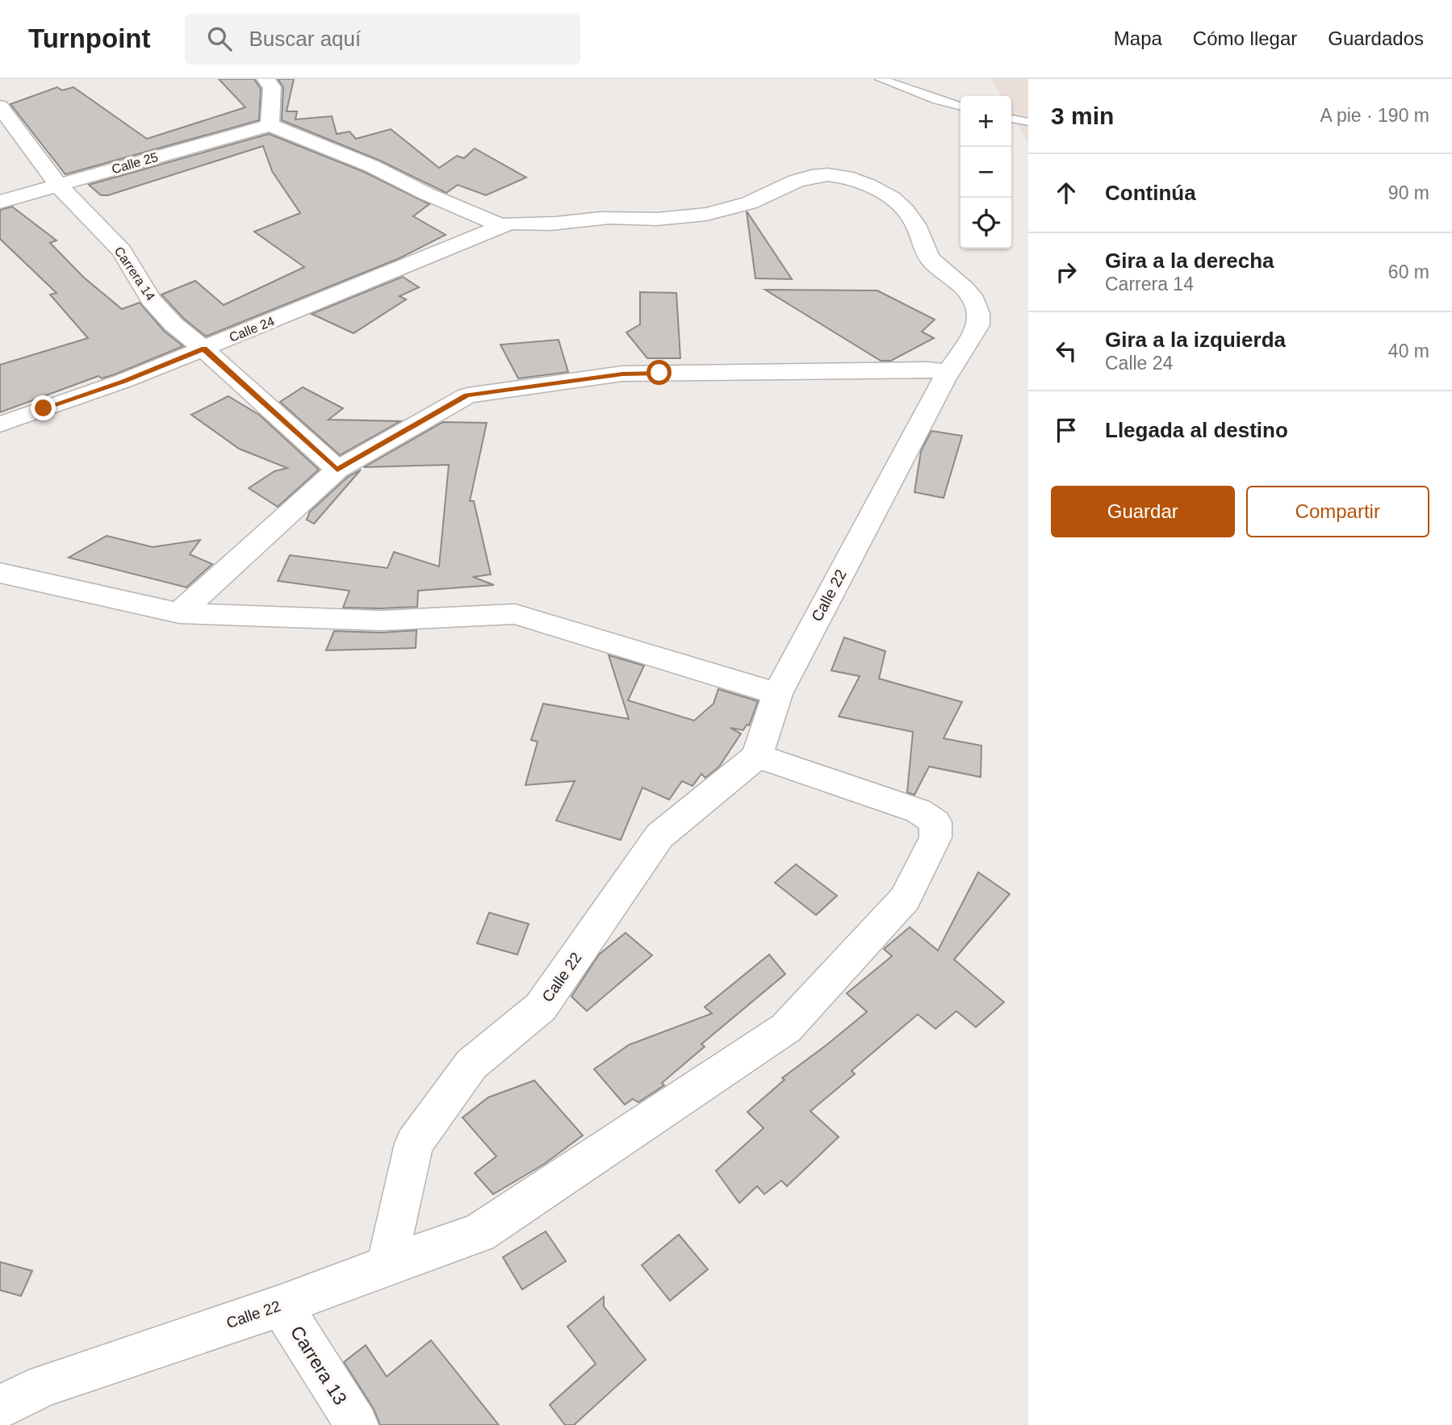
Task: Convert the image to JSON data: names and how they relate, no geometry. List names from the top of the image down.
{
  "streets": {
    "street": [
      "Calle 25",
      "Carrera 14",
      "Calle 24",
      "Calle 22",
      "Carrera 13"
    ]
  },
  "crossings": [
    ["Calle 25", "Carrera 14"],
    ["Carrera 14", "Calle 24"],
    ["Calle 24", "Calle 22"],
    ["Calle 22", "Carrera 13"]
  ],
  "page": {
    "header": "Turnpoint",
    "search": "Buscar aquí",
    "nav": ["Mapa", "Cómo llegar", "Guardados"],
    "heading": ["3 min", "A pie · 190 m"],
    "map_buttons": ["+", "−"],
    "list": [
      ["Continúa", "90 m"],
      ["Gira a la derecha", "Carrera 14", "60 m"],
      ["Gira a la izquierda", "Calle 24", "40 m"],
      "Llegada al destino"
    ],
    "buttons": ["Guardar", "Compartir"]
  }
}
